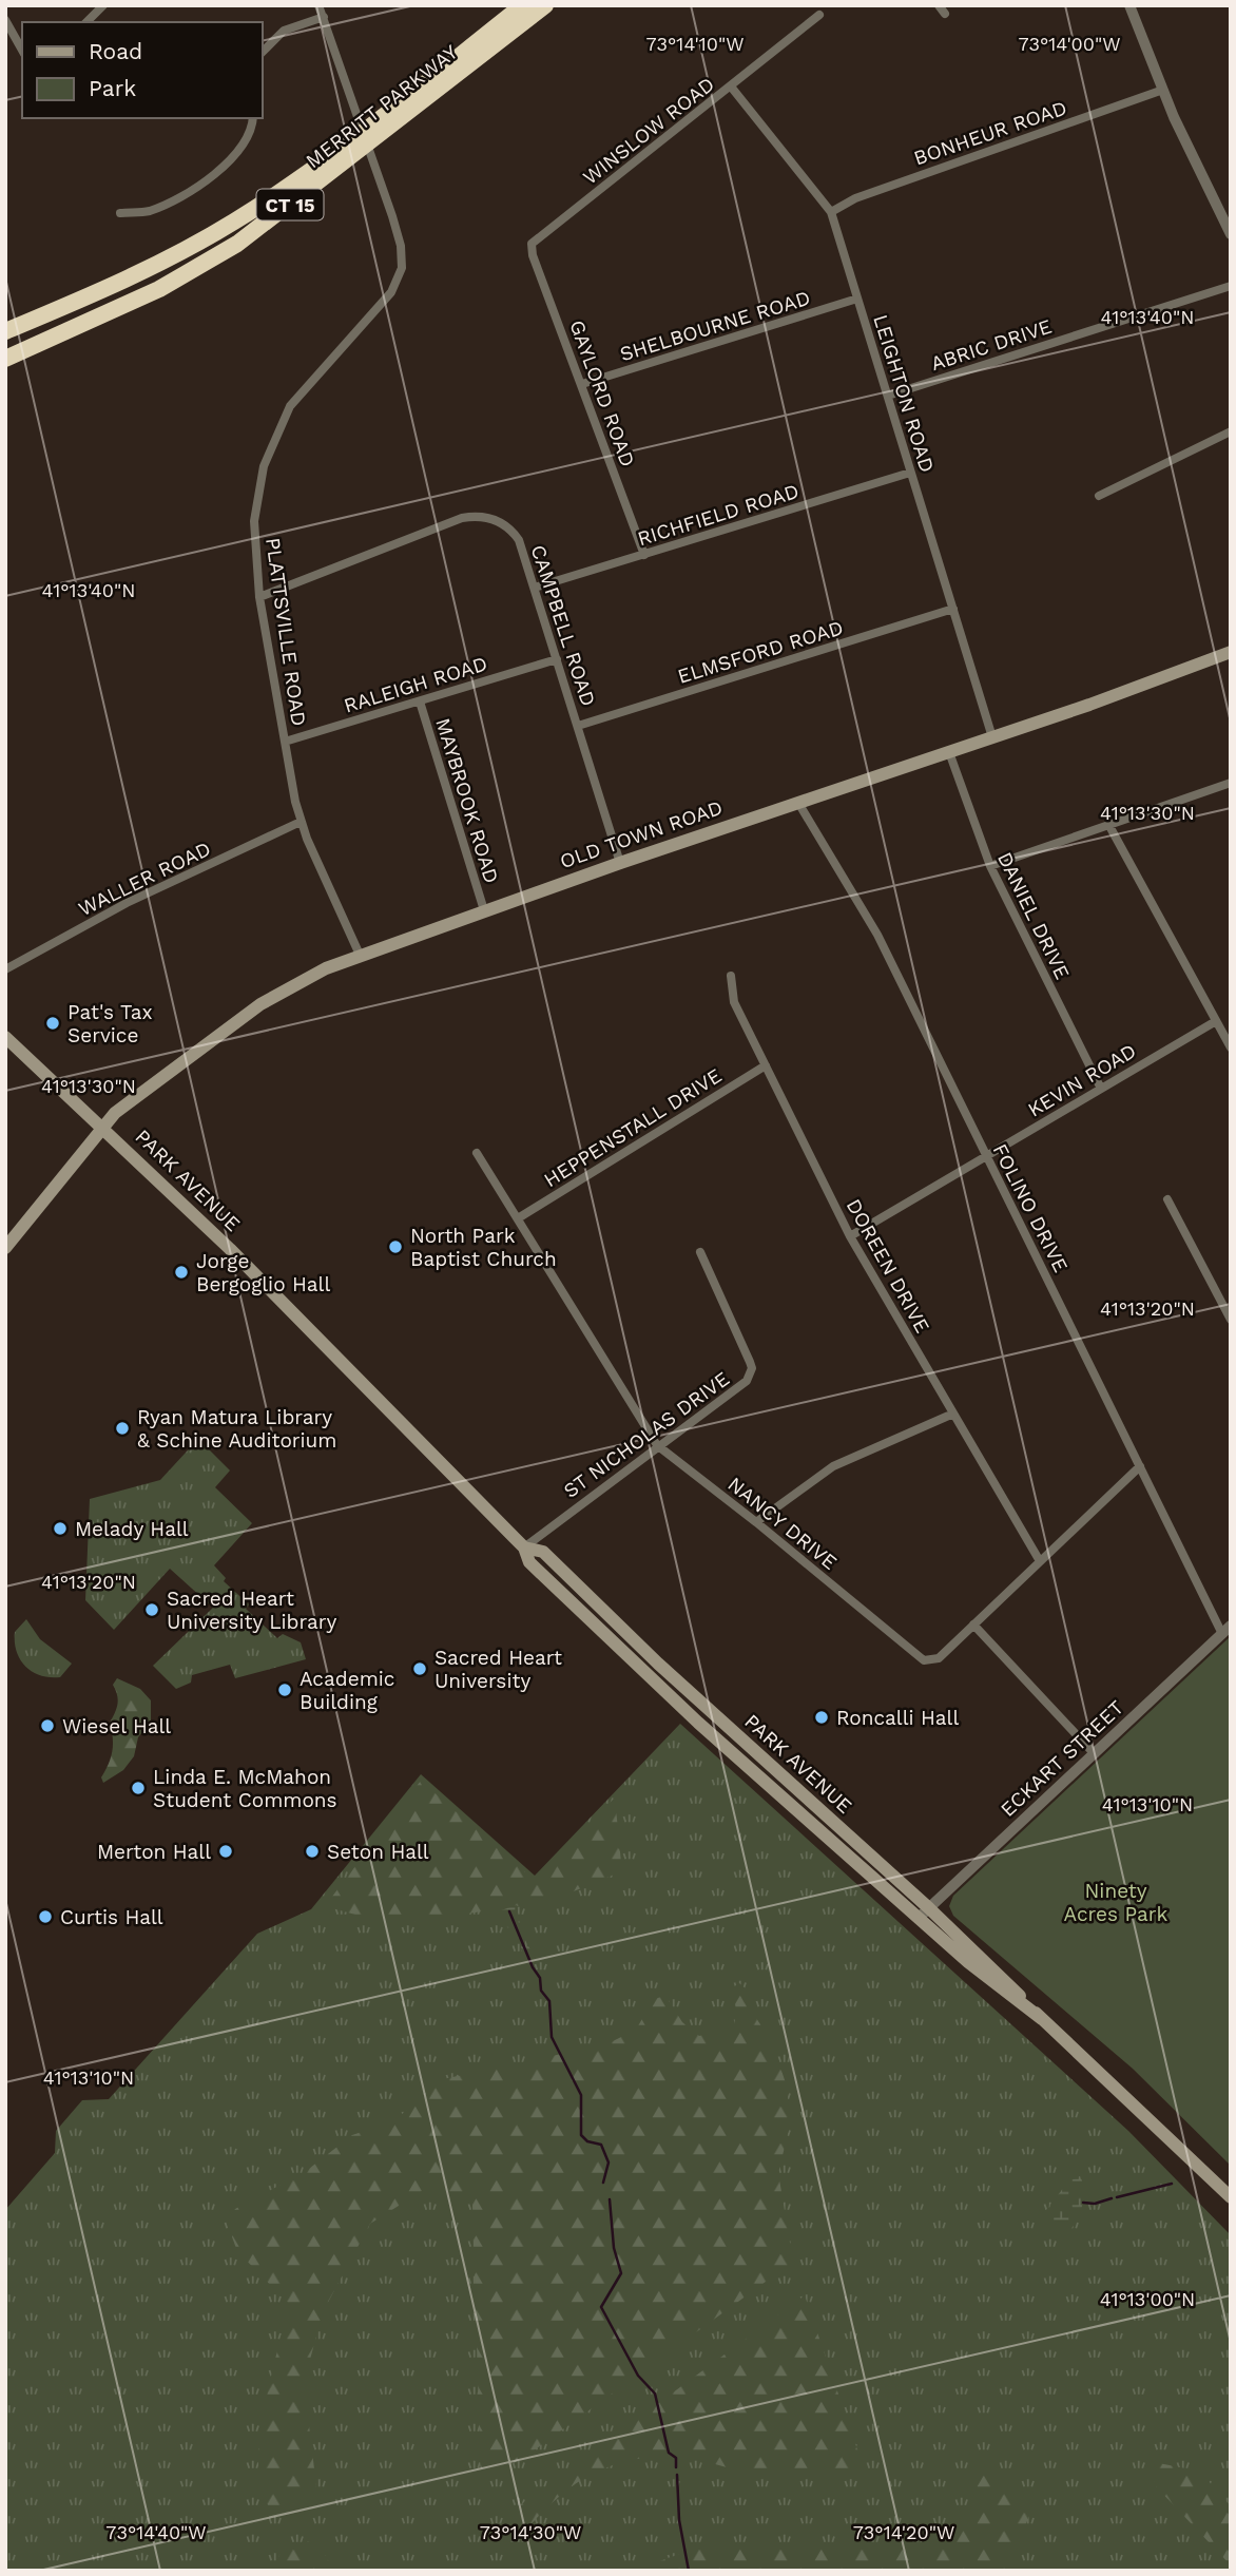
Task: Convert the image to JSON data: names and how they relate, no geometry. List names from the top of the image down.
{
  "streets": {
    "highway": ["MERRITT PARKWAY", "CT 15"],
    "main road": ["OLD TOWN ROAD", "PARK AVENUE"],
    "street": [
      "WINSLOW ROAD",
      "BONHEUR ROAD",
      "SHELBOURNE ROAD",
      "ABRIC DRIVE",
      "GAYLORD ROAD",
      "LEIGHTON ROAD",
      "RICHFIELD ROAD",
      "CAMPBELL ROAD",
      "PLATTSVILLE ROAD",
      "ELMSFORD ROAD",
      "RALEIGH ROAD",
      "MAYBROOK ROAD",
      "WALLER ROAD",
      "DANIEL DRIVE",
      "KEVIN ROAD",
      "HEPPENSTALL DRIVE",
      "FOLINO DRIVE",
      "DOREEN DRIVE",
      "ST NICHOLAS DRIVE",
      "NANCY DRIVE",
      "ECKART STREET"
    ]
  },
  "crossings": [
    ["WINSLOW ROAD", "GAYLORD ROAD"],
    ["WINSLOW ROAD", "LEIGHTON ROAD"],
    ["BONHEUR ROAD", "LEIGHTON ROAD"],
    ["SHELBOURNE ROAD", "GAYLORD ROAD"],
    ["SHELBOURNE ROAD", "LEIGHTON ROAD"],
    ["ABRIC DRIVE", "LEIGHTON ROAD"],
    ["GAYLORD ROAD", "RICHFIELD ROAD"],
    ["LEIGHTON ROAD", "RICHFIELD ROAD"],
    ["LEIGHTON ROAD", "ELMSFORD ROAD"],
    ["LEIGHTON ROAD", "OLD TOWN ROAD"],
    ["RICHFIELD ROAD", "CAMPBELL ROAD"],
    ["CAMPBELL ROAD", "PLATTSVILLE ROAD"],
    ["CAMPBELL ROAD", "ELMSFORD ROAD"],
    ["CAMPBELL ROAD", "RALEIGH ROAD"],
    ["CAMPBELL ROAD", "OLD TOWN ROAD"],
    ["PLATTSVILLE ROAD", "RALEIGH ROAD"],
    ["PLATTSVILLE ROAD", "OLD TOWN ROAD"],
    ["PLATTSVILLE ROAD", "WALLER ROAD"],
    ["RALEIGH ROAD", "MAYBROOK ROAD"],
    ["MAYBROOK ROAD", "OLD TOWN ROAD"],
    ["OLD TOWN ROAD", "DANIEL DRIVE"],
    ["OLD TOWN ROAD", "PARK AVENUE"],
    ["OLD TOWN ROAD", "FOLINO DRIVE"],
    ["DANIEL DRIVE", "KEVIN ROAD"],
    ["KEVIN ROAD", "FOLINO DRIVE"],
    ["KEVIN ROAD", "DOREEN DRIVE"],
    ["HEPPENSTALL DRIVE", "DOREEN DRIVE"],
    ["HEPPENSTALL DRIVE", "NANCY DRIVE"],
    ["PARK AVENUE", "ST NICHOLAS DRIVE"],
    ["PARK AVENUE", "ECKART STREET"],
    ["FOLINO DRIVE", "NANCY DRIVE"],
    ["FOLINO DRIVE", "ECKART STREET"],
    ["DOREEN DRIVE", "NANCY DRIVE"],
    ["ST NICHOLAS DRIVE", "NANCY DRIVE"]
  ],
  "parks": ["Ninety Acres Park"],
  "places": [
    "Pat's Tax Service",
    "North Park Baptist Church",
    "Jorge Bergoglio Hall",
    "Ryan Matura Library & Schine Auditorium",
    "Melady Hall",
    "Sacred Heart University Library",
    "Sacred Heart University",
    "Academic Building",
    "Roncalli Hall",
    "Wiesel Hall",
    "Linda E. McMahon Student Commons",
    "Merton Hall",
    "Seton Hall",
    "Curtis Hall"
  ],
  "legend": ["Road", "Park"],
  "coordinates": [
    "73°14'10\"W",
    "73°14'00\"W",
    "41°13'40\"N",
    "41°13'30\"N",
    "41°13'20\"N",
    "41°13'10\"N",
    "41°13'00\"N",
    "73°14'40\"W",
    "73°14'30\"W",
    "73°14'20\"W"
  ]
}
